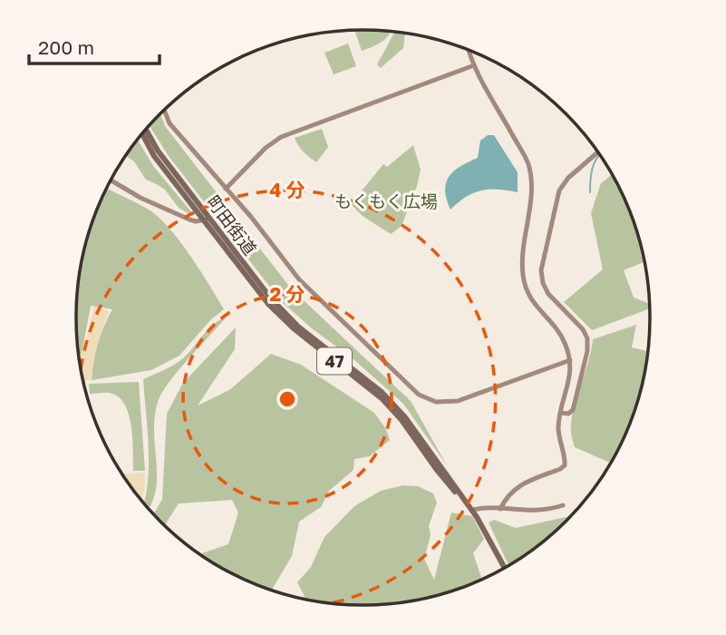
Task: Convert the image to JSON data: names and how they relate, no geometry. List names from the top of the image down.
{
  "streets": {
    "main road": ["町田街道", "47"]
  },
  "parks": ["もくもく広場"],
  "scale_bar": "200 m",
  "rings": ["4 分", "2 分"]
}
